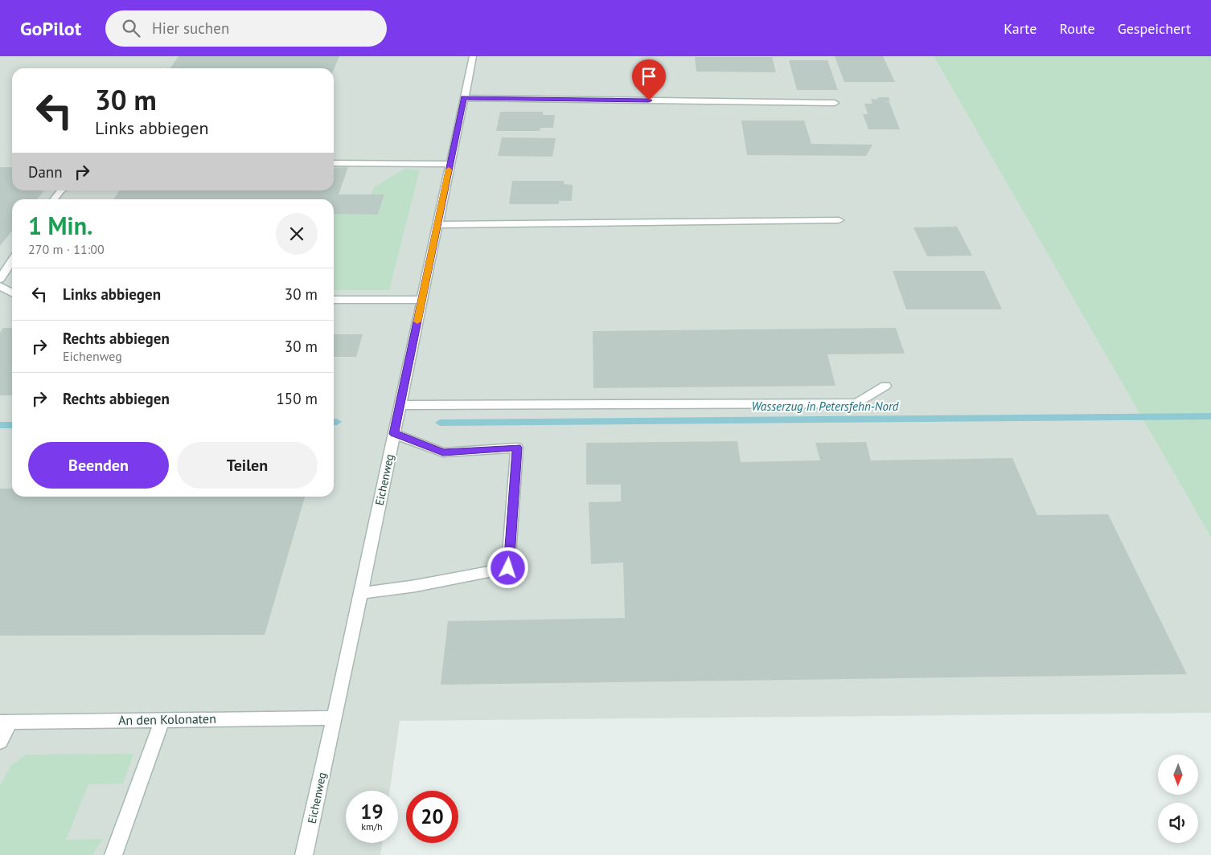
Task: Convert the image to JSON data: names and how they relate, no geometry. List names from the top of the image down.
{
  "streets": {
    "street": ["Eichenweg", "An den Kolonaten"]
  },
  "crossings": [
    ["Eichenweg", "An den Kolonaten"]
  ],
  "water": ["Wasserzug in Petersfehn-Nord"],
  "north": "bottom",
  "page": {
    "header": "GoPilot",
    "search": "Hier suchen",
    "nav": ["Karte", "Route", "Gespeichert"],
    "turn": ["30 m", "Links abbiegen"],
    "then": "Dann",
    "heading": ["1 Min.", "270 m · 11:00"],
    "list": [
      {
        "name": "Links abbiegen",
        "value": "30 m"
      },
      {
        "name": "Rechts abbiegen",
        "note": "Eichenweg",
        "value": "30 m"
      },
      {
        "name": "Rechts abbiegen",
        "value": "150 m"
      }
    ],
    "buttons": ["Beenden", "Teilen"],
    "speed": "19 km/h",
    "limit": "20"
  }
}
